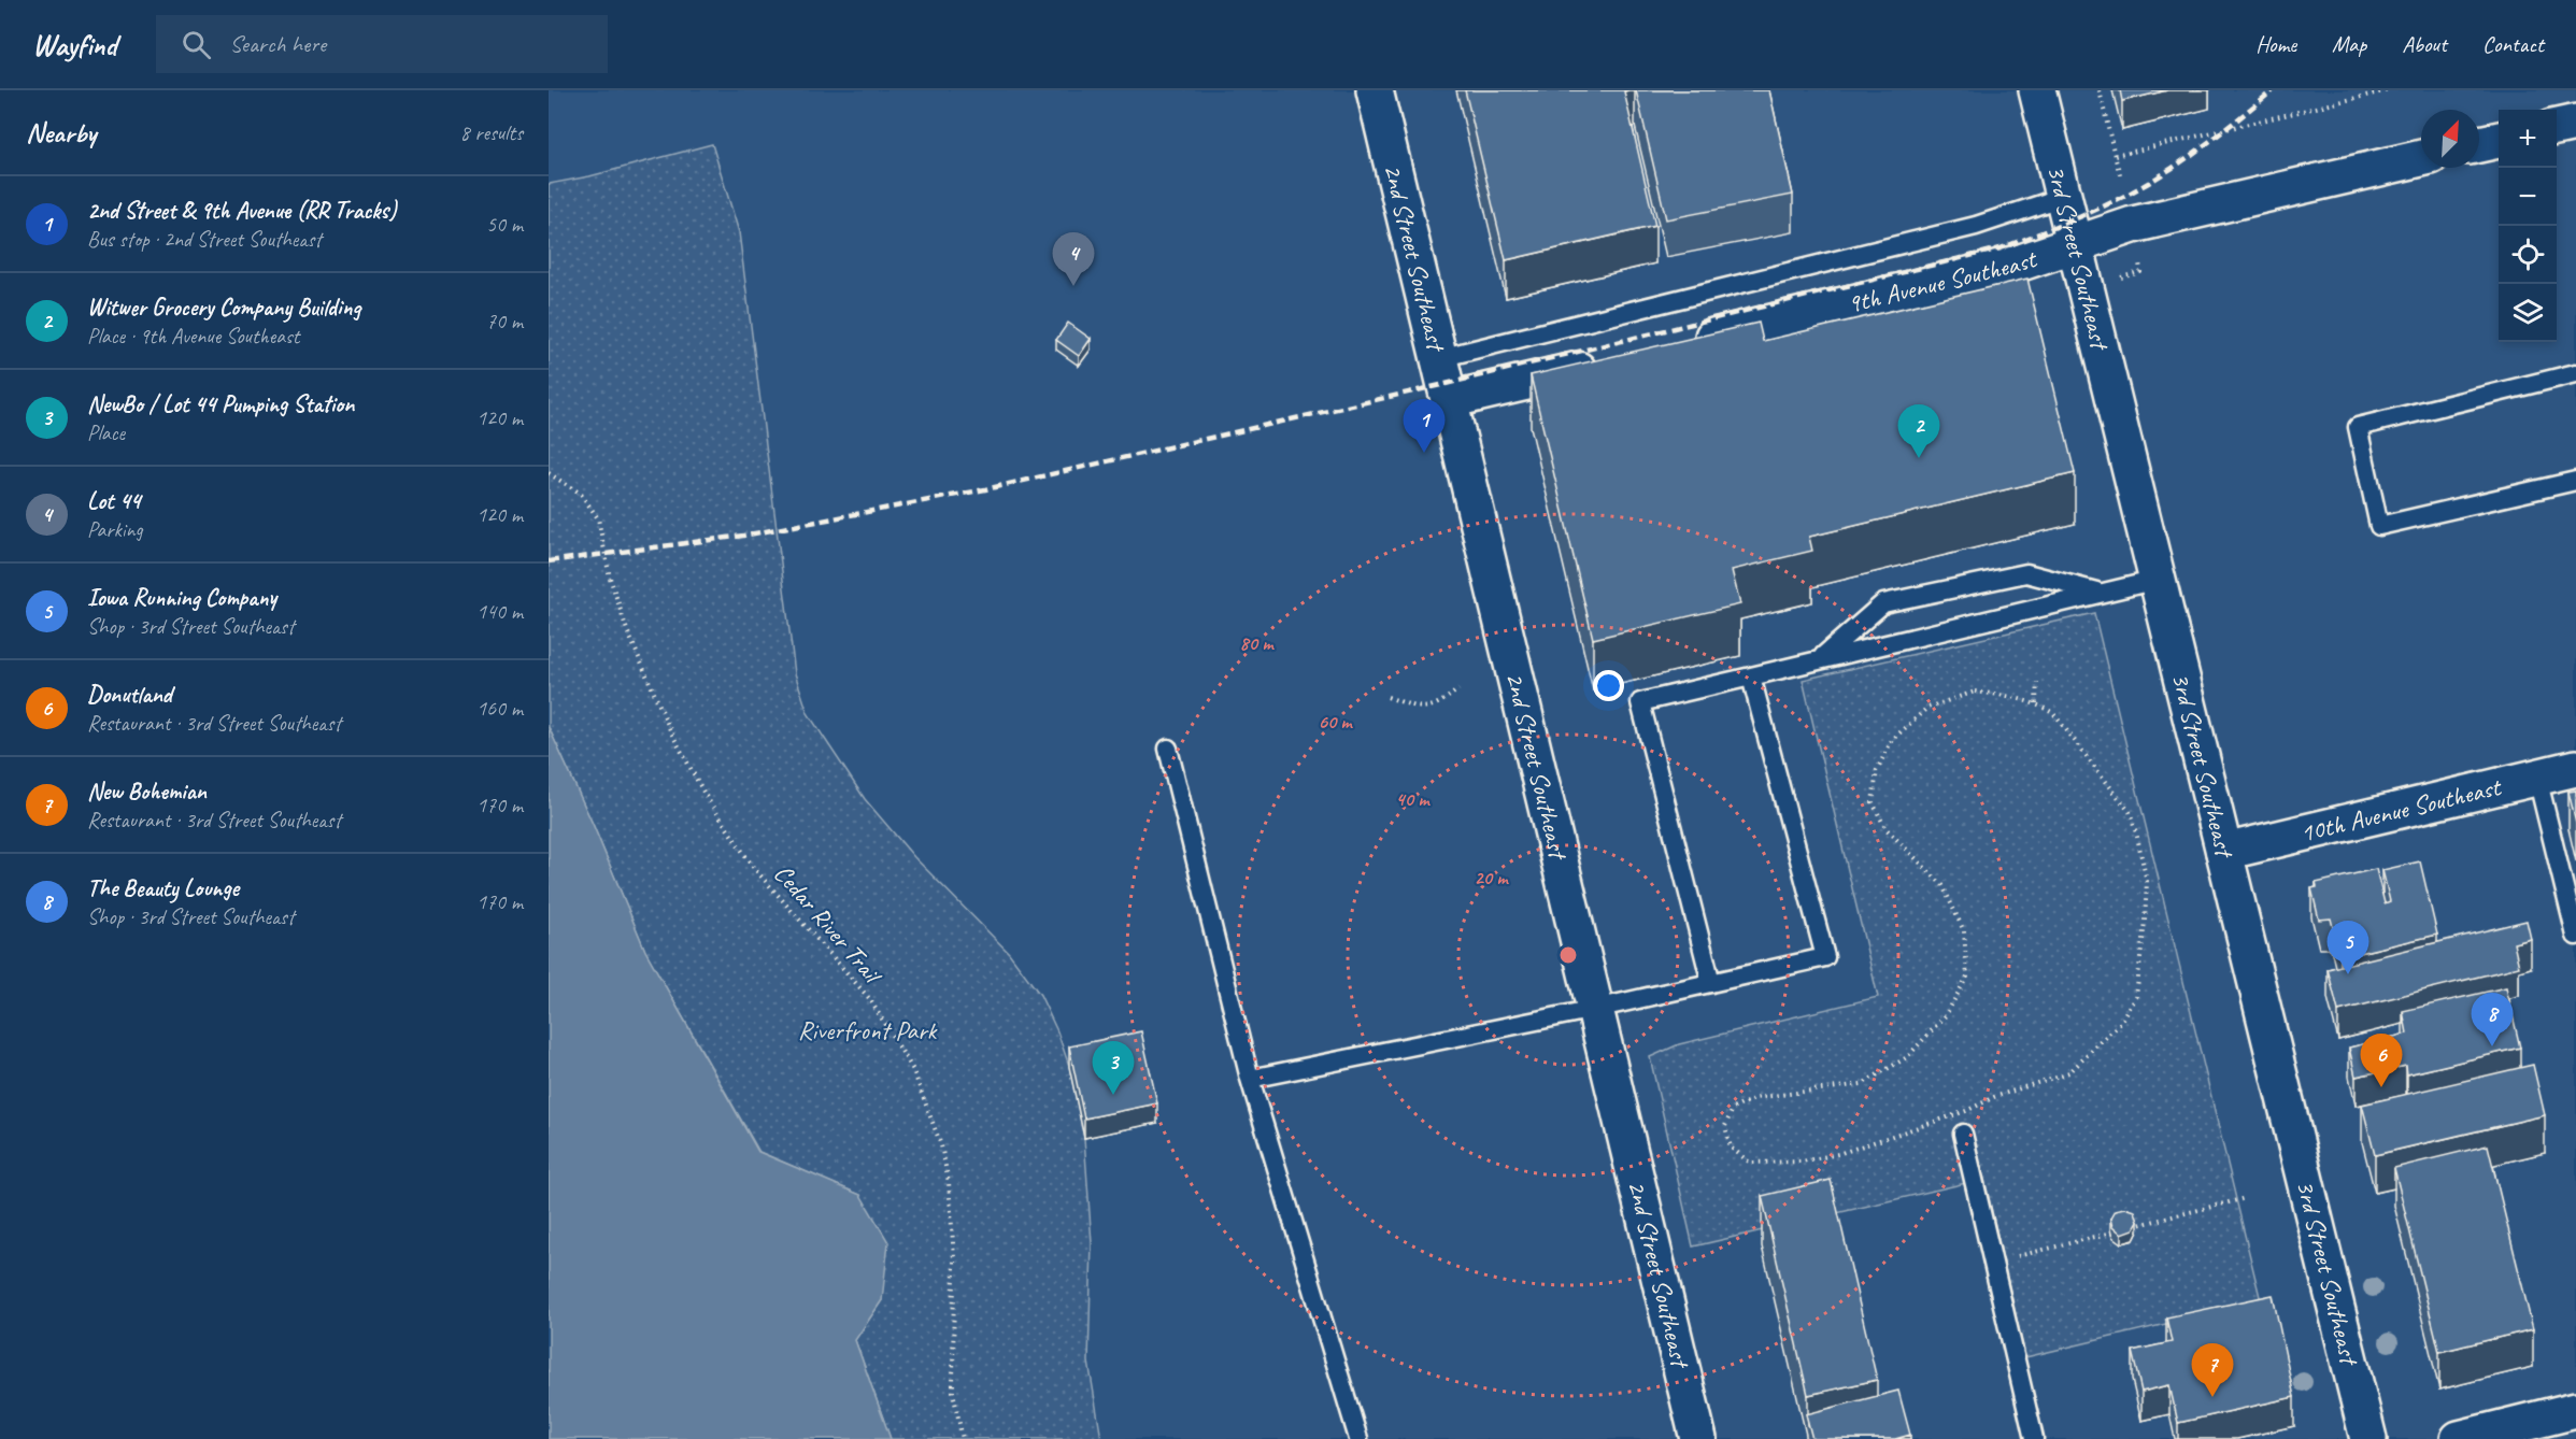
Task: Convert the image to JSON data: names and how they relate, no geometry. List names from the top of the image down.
{
  "streets": {
    "street": [
      "2nd Street Southeast",
      "3rd Street Southeast",
      "9th Avenue Southeast",
      "10th Avenue Southeast"
    ],
    "path": ["Cedar River Trail"]
  },
  "crossings": [
    ["3rd Street Southeast", "9th Avenue Southeast"],
    ["3rd Street Southeast", "10th Avenue Southeast"]
  ],
  "parks": ["Riverfront Park"],
  "north": "top right",
  "page": {
    "header": "Wayfind",
    "search": "Search here",
    "nav": [
      "Home",
      "Map",
      "About",
      "Contact"
    ],
    "heading": ["Nearby", "8 results"],
    "map_buttons": ["+", "−"],
    "list": [
      {
        "mark": "1",
        "name": "2nd Street & 9th Avenue (RR Tracks)",
        "note": "Bus stop · 2nd Street Southeast",
        "value": "50 m"
      },
      {
        "mark": "2",
        "name": "Witwer Grocery Company Building",
        "note": "Place · 9th Avenue Southeast",
        "value": "70 m"
      },
      {
        "mark": "3",
        "name": "NewBo / Lot 44 Pumping Station",
        "note": "Place",
        "value": "120 m"
      },
      {
        "mark": "4",
        "name": "Lot 44",
        "note": "Parking",
        "value": "120 m"
      },
      {
        "mark": "5",
        "name": "Iowa Running Company",
        "note": "Shop · 3rd Street Southeast",
        "value": "140 m"
      },
      {
        "mark": "6",
        "name": "Donutland",
        "note": "Restaurant · 3rd Street Southeast",
        "value": "160 m"
      },
      {
        "mark": "7",
        "name": "New Bohemian",
        "note": "Restaurant · 3rd Street Southeast",
        "value": "170 m"
      },
      {
        "mark": "8",
        "name": "The Beauty Lounge",
        "note": "Shop · 3rd Street Southeast",
        "value": "170 m"
      }
    ],
    "pins": [
      "4",
      "1",
      "2",
      "5",
      "8",
      "6",
      "3",
      "7"
    ]
  },
  "rings": [
    "80 m",
    "60 m",
    "40 m",
    "20 m"
  ]
}
